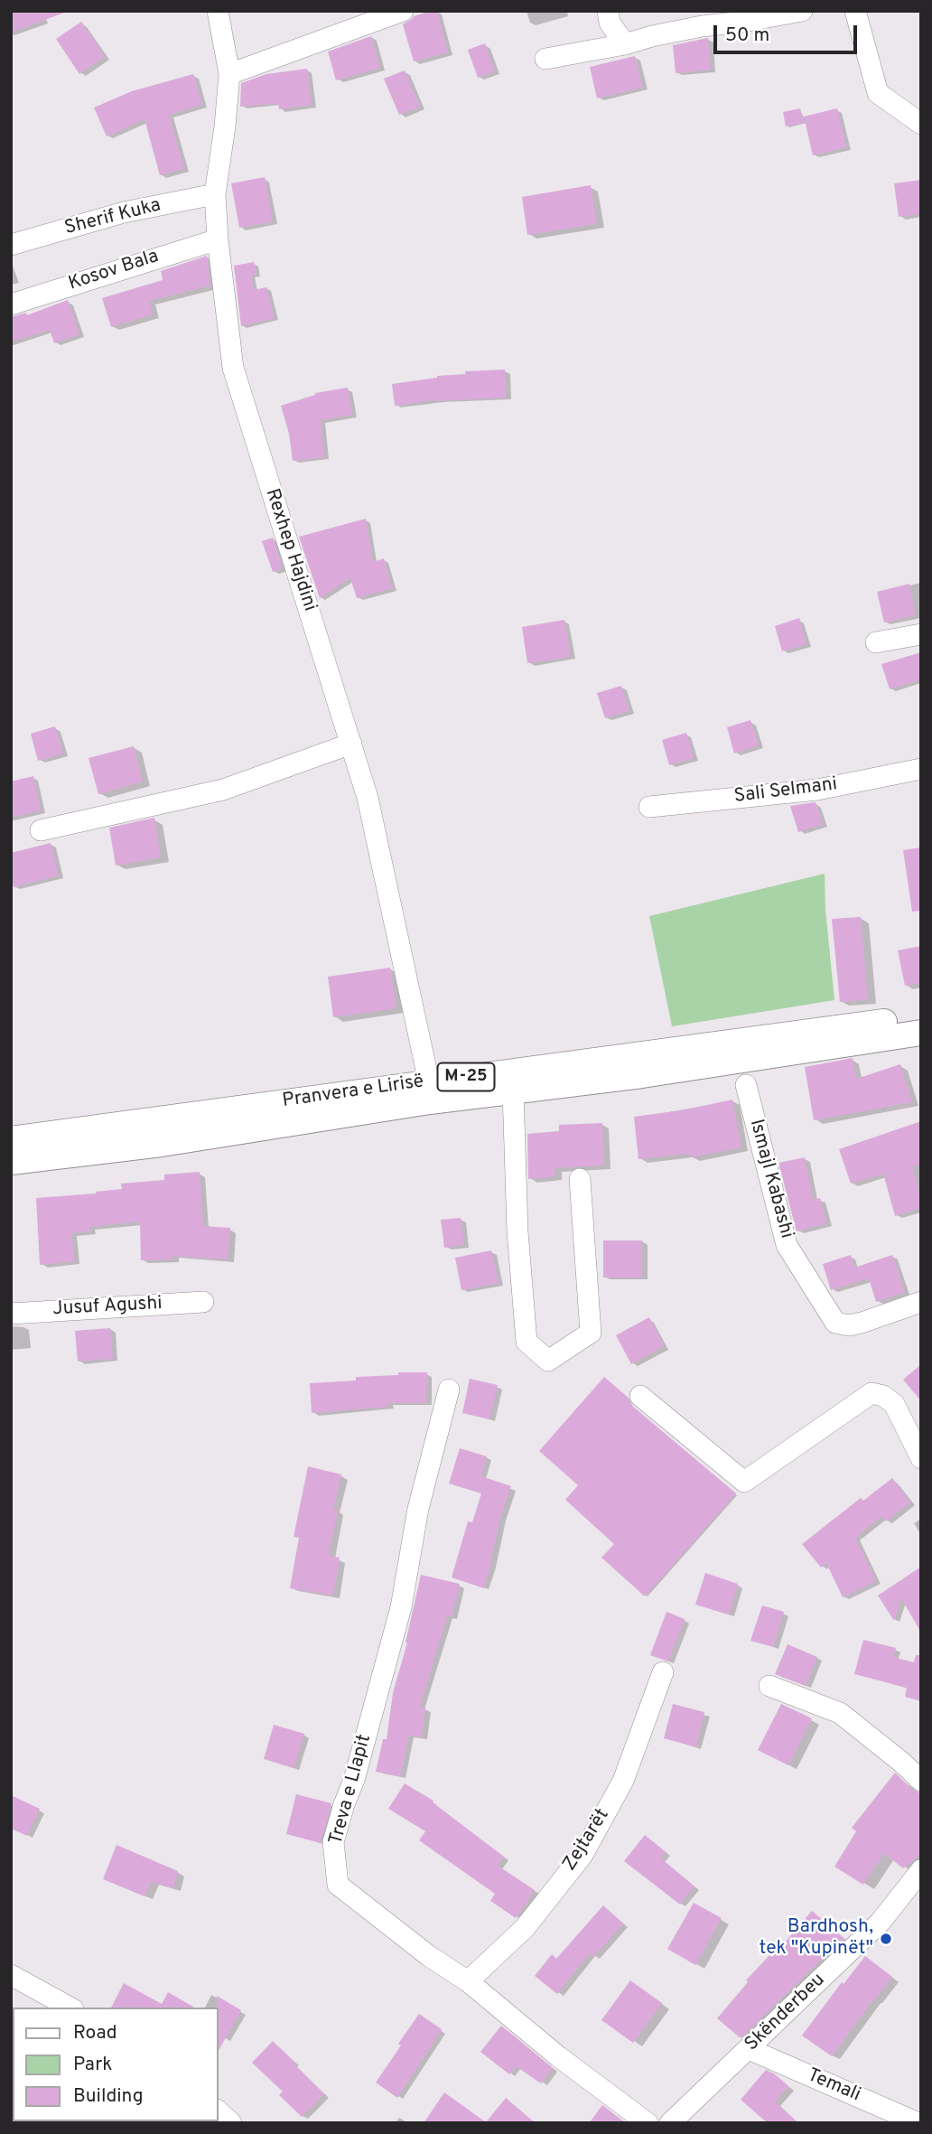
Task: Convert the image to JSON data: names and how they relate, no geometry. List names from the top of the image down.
{
  "streets": {
    "main road": ["M-25", "Pranvera e Lirisë"],
    "street": [
      "Sherif Kuka",
      "Kosov Bala",
      "Rexhep Hajdini",
      "Sali Selmani",
      "Ismajl Kabashi",
      "Jusuf Agushi",
      "Treva e Llapit",
      "Zejtarët",
      "Skënderbeu",
      "Temali"
    ]
  },
  "crossings": [
    ["Sherif Kuka", "Rexhep Hajdini"],
    ["Kosov Bala", "Rexhep Hajdini"],
    ["Rexhep Hajdini", "Pranvera e Lirisë"],
    ["Treva e Llapit", "Zejtarët"],
    ["Skënderbeu", "Temali"]
  ],
  "places": ["Bardhosh, tek \"Kupinët\""],
  "legend": ["Road", "Park", "Building"],
  "scale_bar": "50 m"
}
